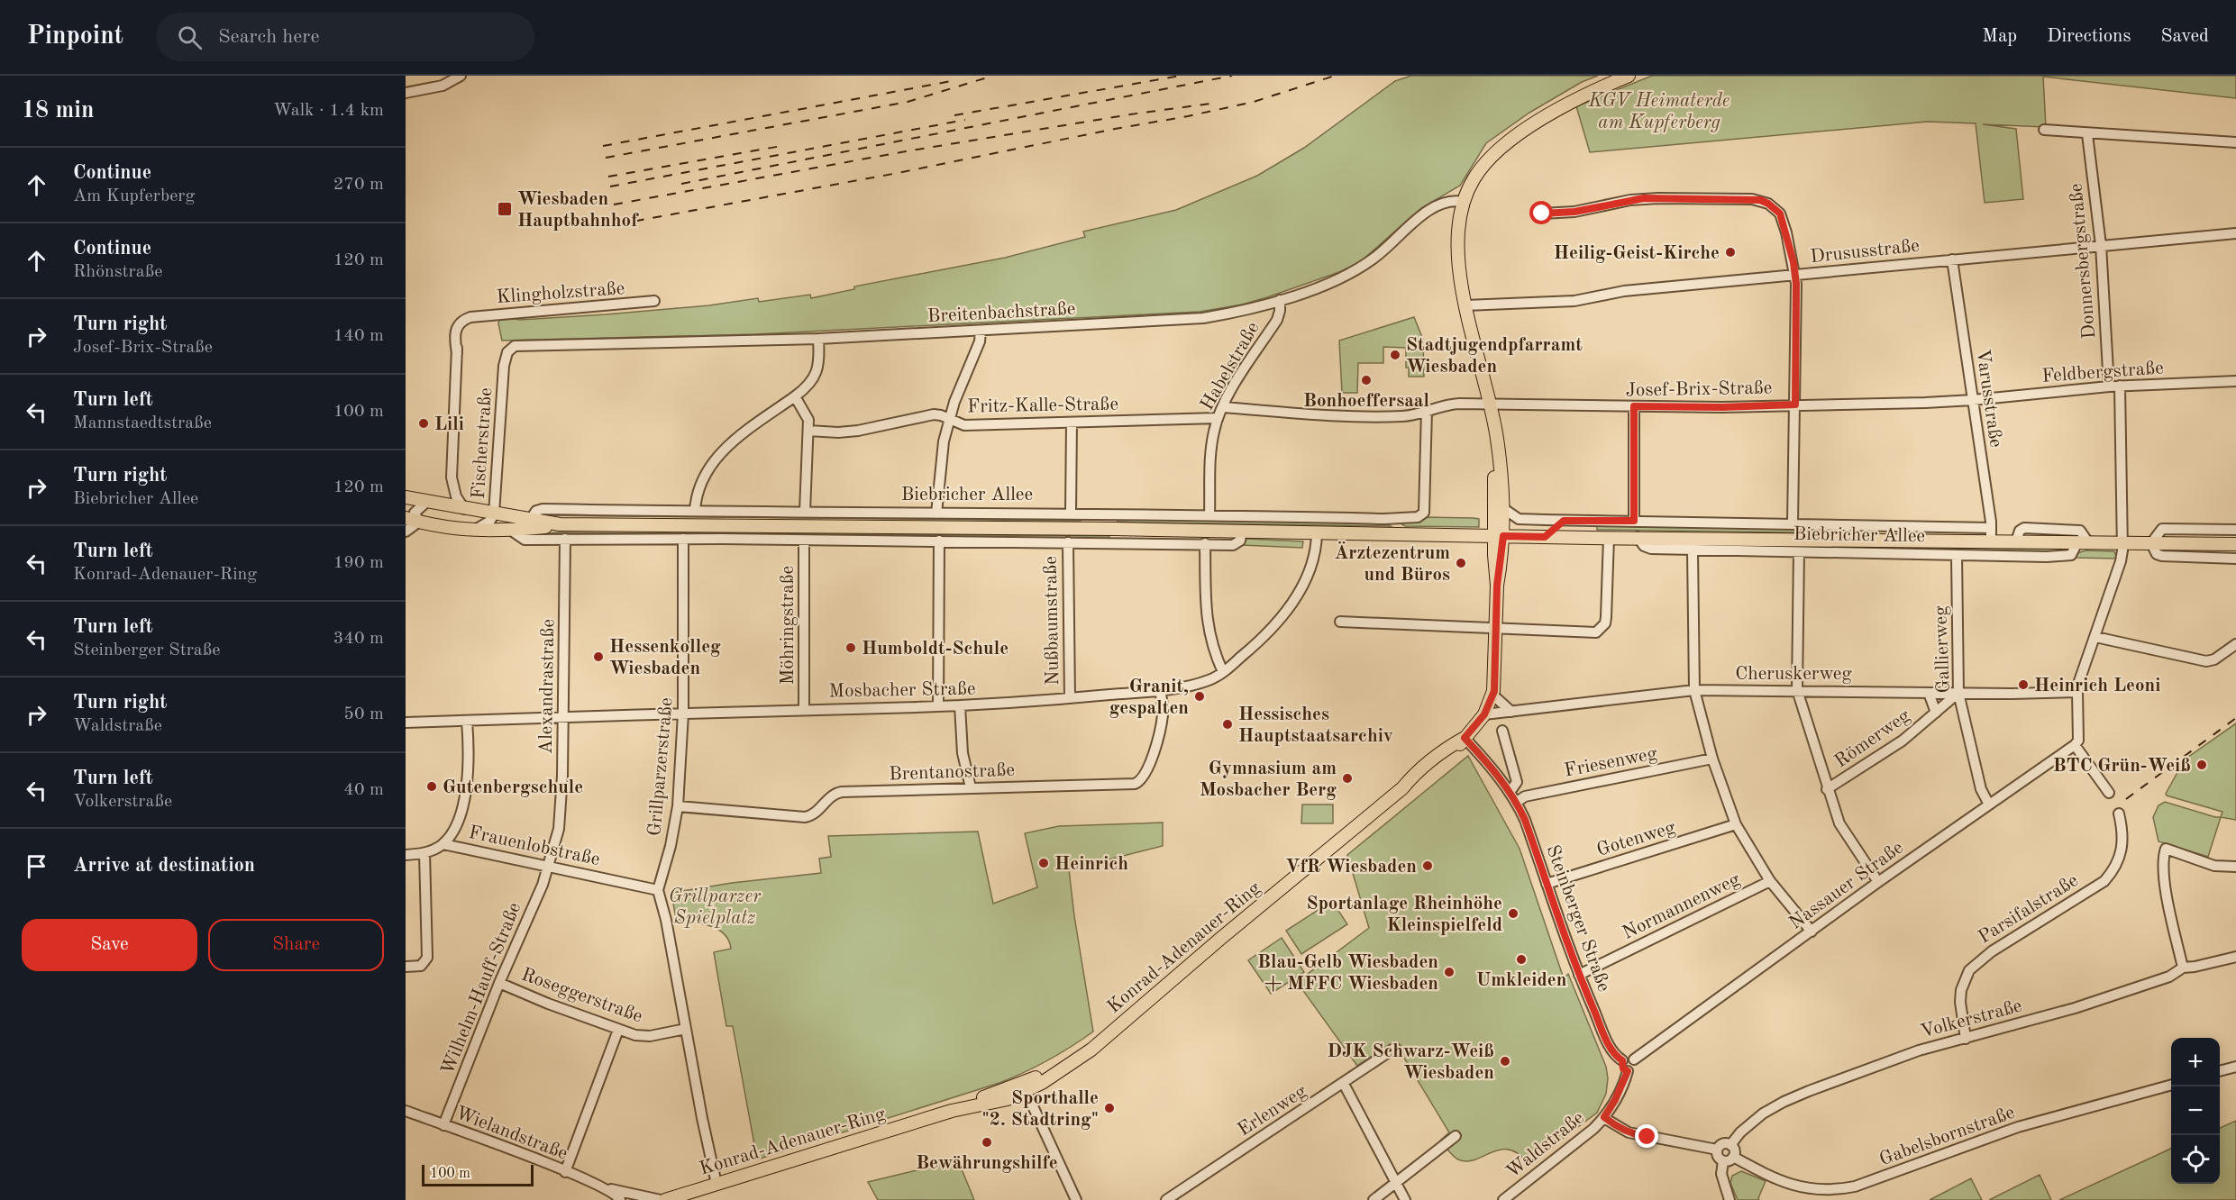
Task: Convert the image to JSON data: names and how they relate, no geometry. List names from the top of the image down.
{
  "streets": {
    "main road": ["Biebricher Allee", "Konrad-Adenauer-Ring"],
    "street": [
      "Drususstraße",
      "Donnersbergstraße",
      "Klingholzstraße",
      "Breitenbachstraße",
      "Habelstraße",
      "Feldbergstraße",
      "Josef-Brix-Straße",
      "Varusstraße",
      "Fritz-Kalle-Straße",
      "Fischerstraße",
      "Nußbaumstraße",
      "Möhringstraße",
      "Gallierweg",
      "Cheruskerweg",
      "Alexandrastraße",
      "Mosbacher Straße",
      "Römerweg",
      "Friesenweg",
      "Grillparzerstraße",
      "Brentanostraße",
      "Gotenweg",
      "Frauenlobstraße",
      "Nassauer Straße",
      "Normannenweg",
      "Parsifalstraße",
      "Steinberger Straße",
      "Wilhelm-Hauff-Straße",
      "Roseggerstraße",
      "Volkerstraße",
      "Erlenweg",
      "Wielandstraße",
      "Gabelsbornstraße",
      "Waldstraße"
    ]
  },
  "crossings": [
    ["Drususstraße", "Donnersbergstraße"],
    ["Drususstraße", "Varusstraße"],
    ["Donnersbergstraße", "Feldbergstraße"],
    ["Klingholzstraße", "Biebricher Allee"],
    ["Breitenbachstraße", "Habelstraße"],
    ["Breitenbachstraße", "Fischerstraße"],
    ["Habelstraße", "Fritz-Kalle-Straße"],
    ["Habelstraße", "Biebricher Allee"],
    ["Feldbergstraße", "Josef-Brix-Straße"],
    ["Feldbergstraße", "Varusstraße"],
    ["Josef-Brix-Straße", "Varusstraße"],
    ["Varusstraße", "Biebricher Allee"],
    ["Fischerstraße", "Biebricher Allee"],
    ["Biebricher Allee", "Nußbaumstraße"],
    ["Biebricher Allee", "Möhringstraße"],
    ["Biebricher Allee", "Gallierweg"],
    ["Biebricher Allee", "Alexandrastraße"],
    ["Biebricher Allee", "Mosbacher Straße"],
    ["Biebricher Allee", "Grillparzerstraße"],
    ["Biebricher Allee", "Konrad-Adenauer-Ring"],
    ["Nußbaumstraße", "Mosbacher Straße"],
    ["Möhringstraße", "Mosbacher Straße"],
    ["Gallierweg", "Cheruskerweg"],
    ["Gallierweg", "Römerweg"],
    ["Gallierweg", "Nassauer Straße"],
    ["Cheruskerweg", "Römerweg"],
    ["Cheruskerweg", "Konrad-Adenauer-Ring"],
    ["Alexandrastraße", "Mosbacher Straße"],
    ["Alexandrastraße", "Frauenlobstraße"],
    ["Alexandrastraße", "Wilhelm-Hauff-Straße"],
    ["Mosbacher Straße", "Grillparzerstraße"],
    ["Mosbacher Straße", "Brentanostraße"],
    ["Friesenweg", "Steinberger Straße"],
    ["Grillparzerstraße", "Brentanostraße"],
    ["Grillparzerstraße", "Frauenlobstraße"],
    ["Grillparzerstraße", "Konrad-Adenauer-Ring"],
    ["Grillparzerstraße", "Roseggerstraße"],
    ["Gotenweg", "Steinberger Straße"],
    ["Frauenlobstraße", "Wilhelm-Hauff-Straße"],
    ["Nassauer Straße", "Waldstraße"],
    ["Normannenweg", "Steinberger Straße"],
    ["Parsifalstraße", "Volkerstraße"],
    ["Steinberger Straße", "Konrad-Adenauer-Ring"],
    ["Steinberger Straße", "Waldstraße"],
    ["Konrad-Adenauer-Ring", "Wielandstraße"],
    ["Wilhelm-Hauff-Straße", "Roseggerstraße"],
    ["Wilhelm-Hauff-Straße", "Wielandstraße"],
    ["Volkerstraße", "Gabelsbornstraße"],
    ["Volkerstraße", "Waldstraße"]
  ],
  "parks": ["KGV Heimaterde am Kupferberg", "Grillparzer Spielplatz"],
  "places": {
    "transit": ["Wiesbaden Hauptbahnhof"],
    "other": [
      "Heilig-Geist-Kirche",
      "Stadtjugendpfarramt Wiesbaden",
      "Bonhoeffersaal",
      "Lili",
      "Ärztezentrum und Büros",
      "Humboldt-Schule",
      "Hessenkolleg Wiesbaden",
      "Heinrich Leoni",
      "Granit, gespalten",
      "Hessisches Hauptstaatsarchiv",
      "BTC Grün-Weiß",
      "Gymnasium am Mosbacher Berg",
      "Gutenbergschule",
      "Heinrich",
      "VfR Wiesbaden",
      "Sportanlage Rheinhöhe Kleinspielfeld",
      "Umkleiden",
      "Blau-Gelb Wiesbaden + MFFC Wiesbaden",
      "DJK Schwarz-Weiß Wiesbaden",
      "Sporthalle \"2. Stadtring\"",
      "Bewährungshilfe"
    ]
  },
  "scale_bar": "100 m",
  "page": {
    "header": "Pinpoint",
    "search": "Search here",
    "nav": ["Map", "Directions", "Saved"],
    "heading": ["18 min", "Walk · 1.4 km"],
    "list": [
      ["Continue", "Am Kupferberg", "270 m"],
      ["Continue", "Rhönstraße", "120 m"],
      ["Turn right", "Josef-Brix-Straße", "140 m"],
      ["Turn left", "Mannstaedtstraße", "100 m"],
      ["Turn right", "Biebricher Allee", "120 m"],
      ["Turn left", "Konrad-Adenauer-Ring", "190 m"],
      ["Turn left", "Steinberger Straße", "340 m"],
      ["Turn right", "Waldstraße", "50 m"],
      ["Turn left", "Volkerstraße", "40 m"],
      "Arrive at destination"
    ],
    "buttons": ["Save", "Share"],
    "map_buttons": ["+", "−"],
    "scale": "100 m"
  }
}
